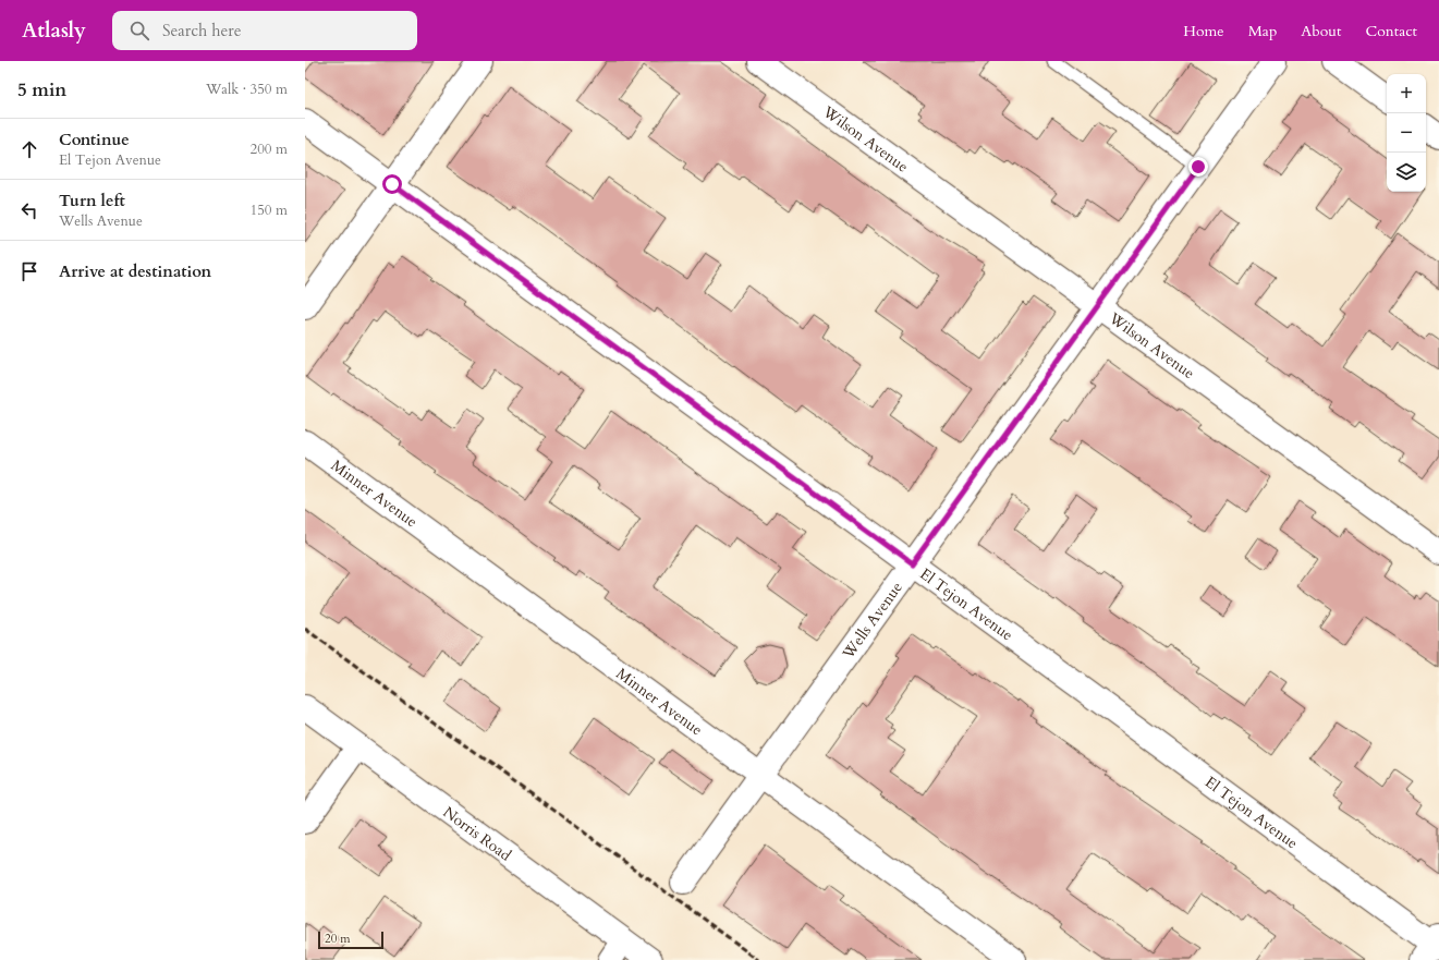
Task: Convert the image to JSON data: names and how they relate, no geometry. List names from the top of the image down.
{
  "streets": {
    "street": [
      "Wilson Avenue",
      "Minner Avenue",
      "El Tejon Avenue",
      "Wells Avenue",
      "Norris Road"
    ]
  },
  "crossings": [
    ["Wilson Avenue", "Wells Avenue"],
    ["Minner Avenue", "Wells Avenue"],
    ["El Tejon Avenue", "Wells Avenue"]
  ],
  "scale_bar": "20 m",
  "page": {
    "header": "Atlasly",
    "search": "Search here",
    "nav": [
      "Home",
      "Map",
      "About",
      "Contact"
    ],
    "heading": ["5 min", "Walk · 350 m"],
    "map_buttons": ["+", "−"],
    "list": [
      ["Continue", "El Tejon Avenue", "200 m"],
      ["Turn left", "Wells Avenue", "150 m"],
      "Arrive at destination"
    ],
    "scale": "20 m"
  }
}
